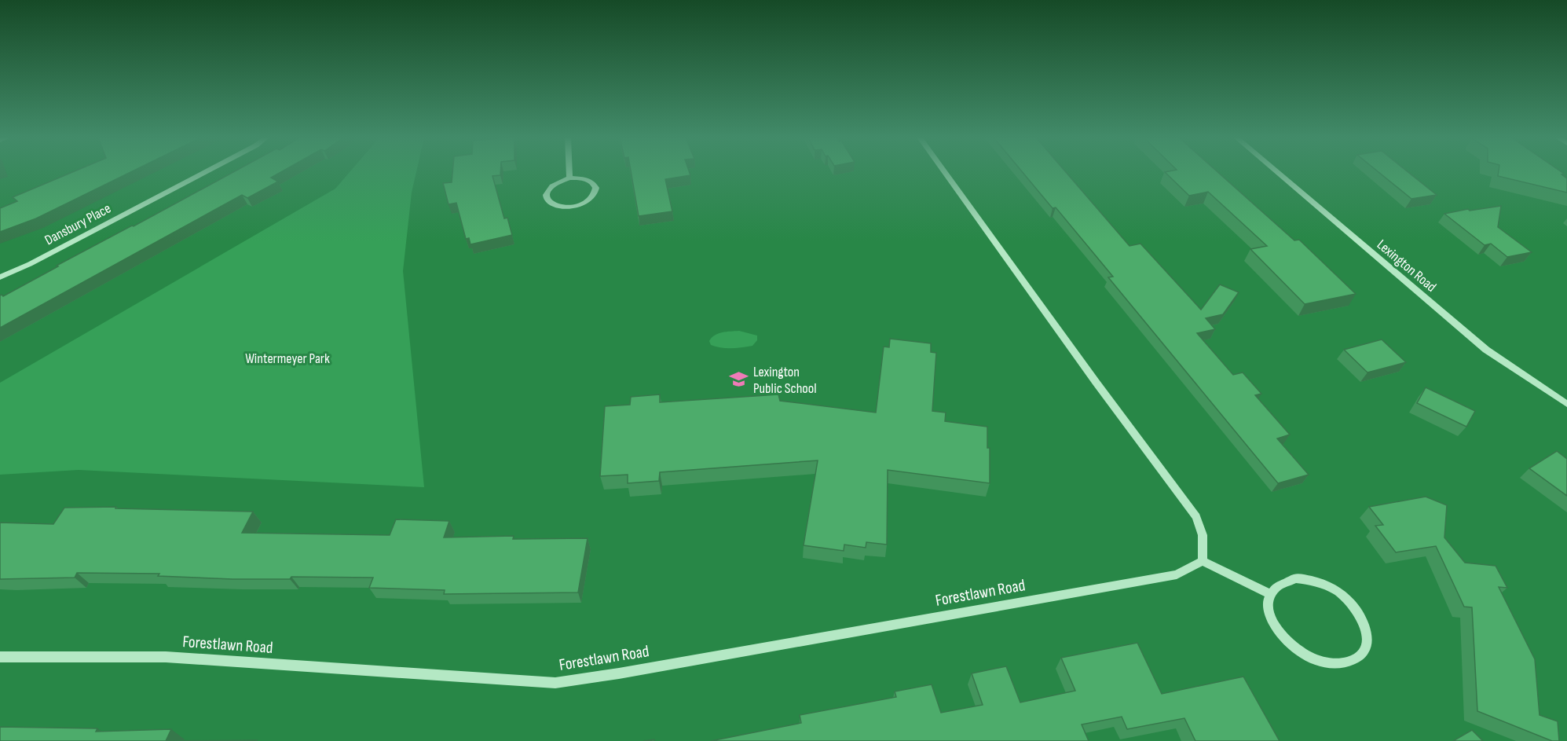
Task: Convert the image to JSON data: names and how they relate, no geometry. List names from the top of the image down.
{
  "streets": {
    "street": ["Dansbury Place", "Lexington Road", "Forestlawn Road"]
  },
  "parks": ["Wintermeyer Park"],
  "places": {
    "school or university": ["Lexington Public School"]
  }
}
